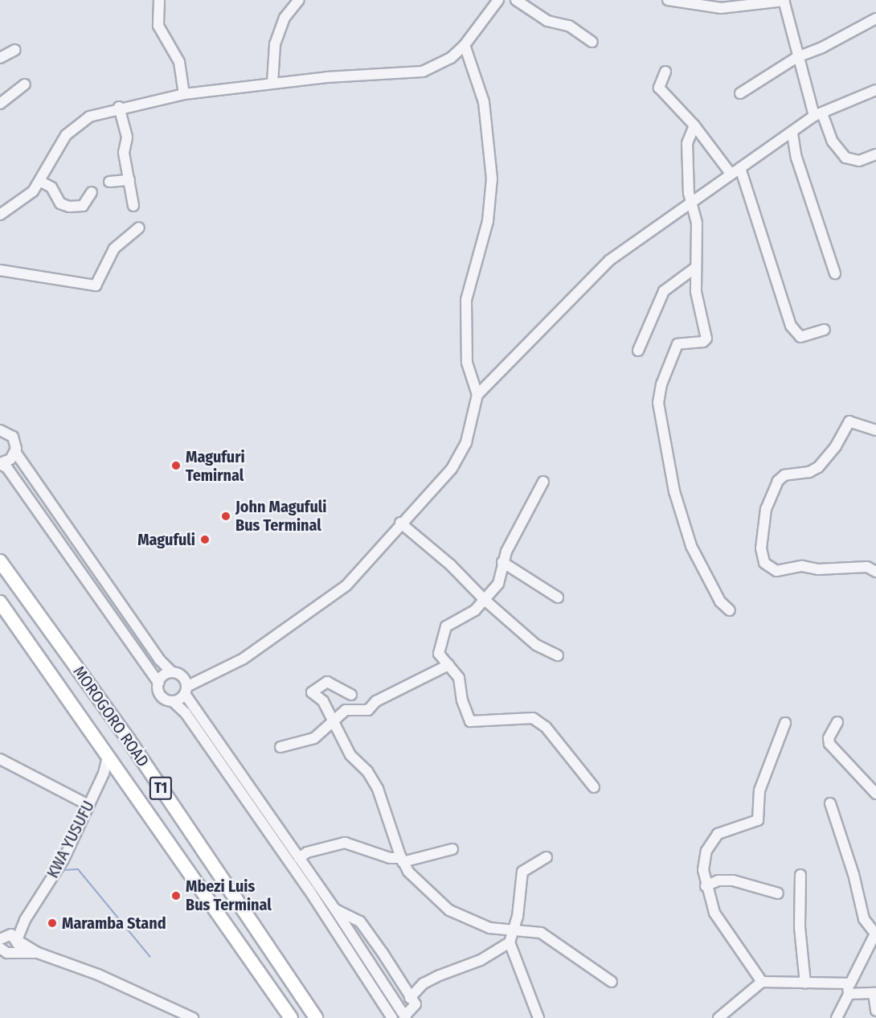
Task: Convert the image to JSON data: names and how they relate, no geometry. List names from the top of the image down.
{
  "streets": {
    "highway": ["MOROGORO ROAD", "T1"],
    "street": ["KWA YUSUFU"]
  },
  "crossings": [
    ["MOROGORO ROAD", "KWA YUSUFU"]
  ],
  "places": [
    "Magufuri Temirnal",
    "John Magufuli Bus Terminal",
    "Magufuli",
    "Mbezi Luis Bus Terminal",
    "Maramba Stand"
  ]
}
